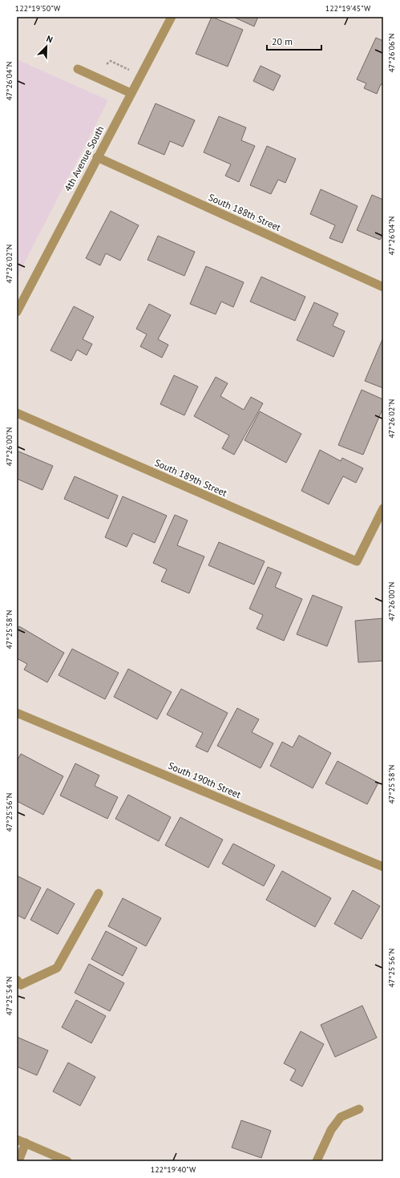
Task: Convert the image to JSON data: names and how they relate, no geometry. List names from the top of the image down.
{
  "streets": {
    "street": [
      "4th Avenue South",
      "South 188th Street",
      "South 189th Street",
      "South 190th Street"
    ]
  },
  "crossings": [
    ["4th Avenue South", "South 188th Street"]
  ],
  "scale_bar": "20 m",
  "north": "top right",
  "coordinates": [
    "122°19'50\"W",
    "122°19'45\"W",
    "47°26'06\"N",
    "47°26'04\"N",
    "47°26'02\"N",
    "47°26'00\"N",
    "47°25'58\"N",
    "47°25'56\"N",
    "47°25'54\"N",
    "122°19'40\"W"
  ]
}
